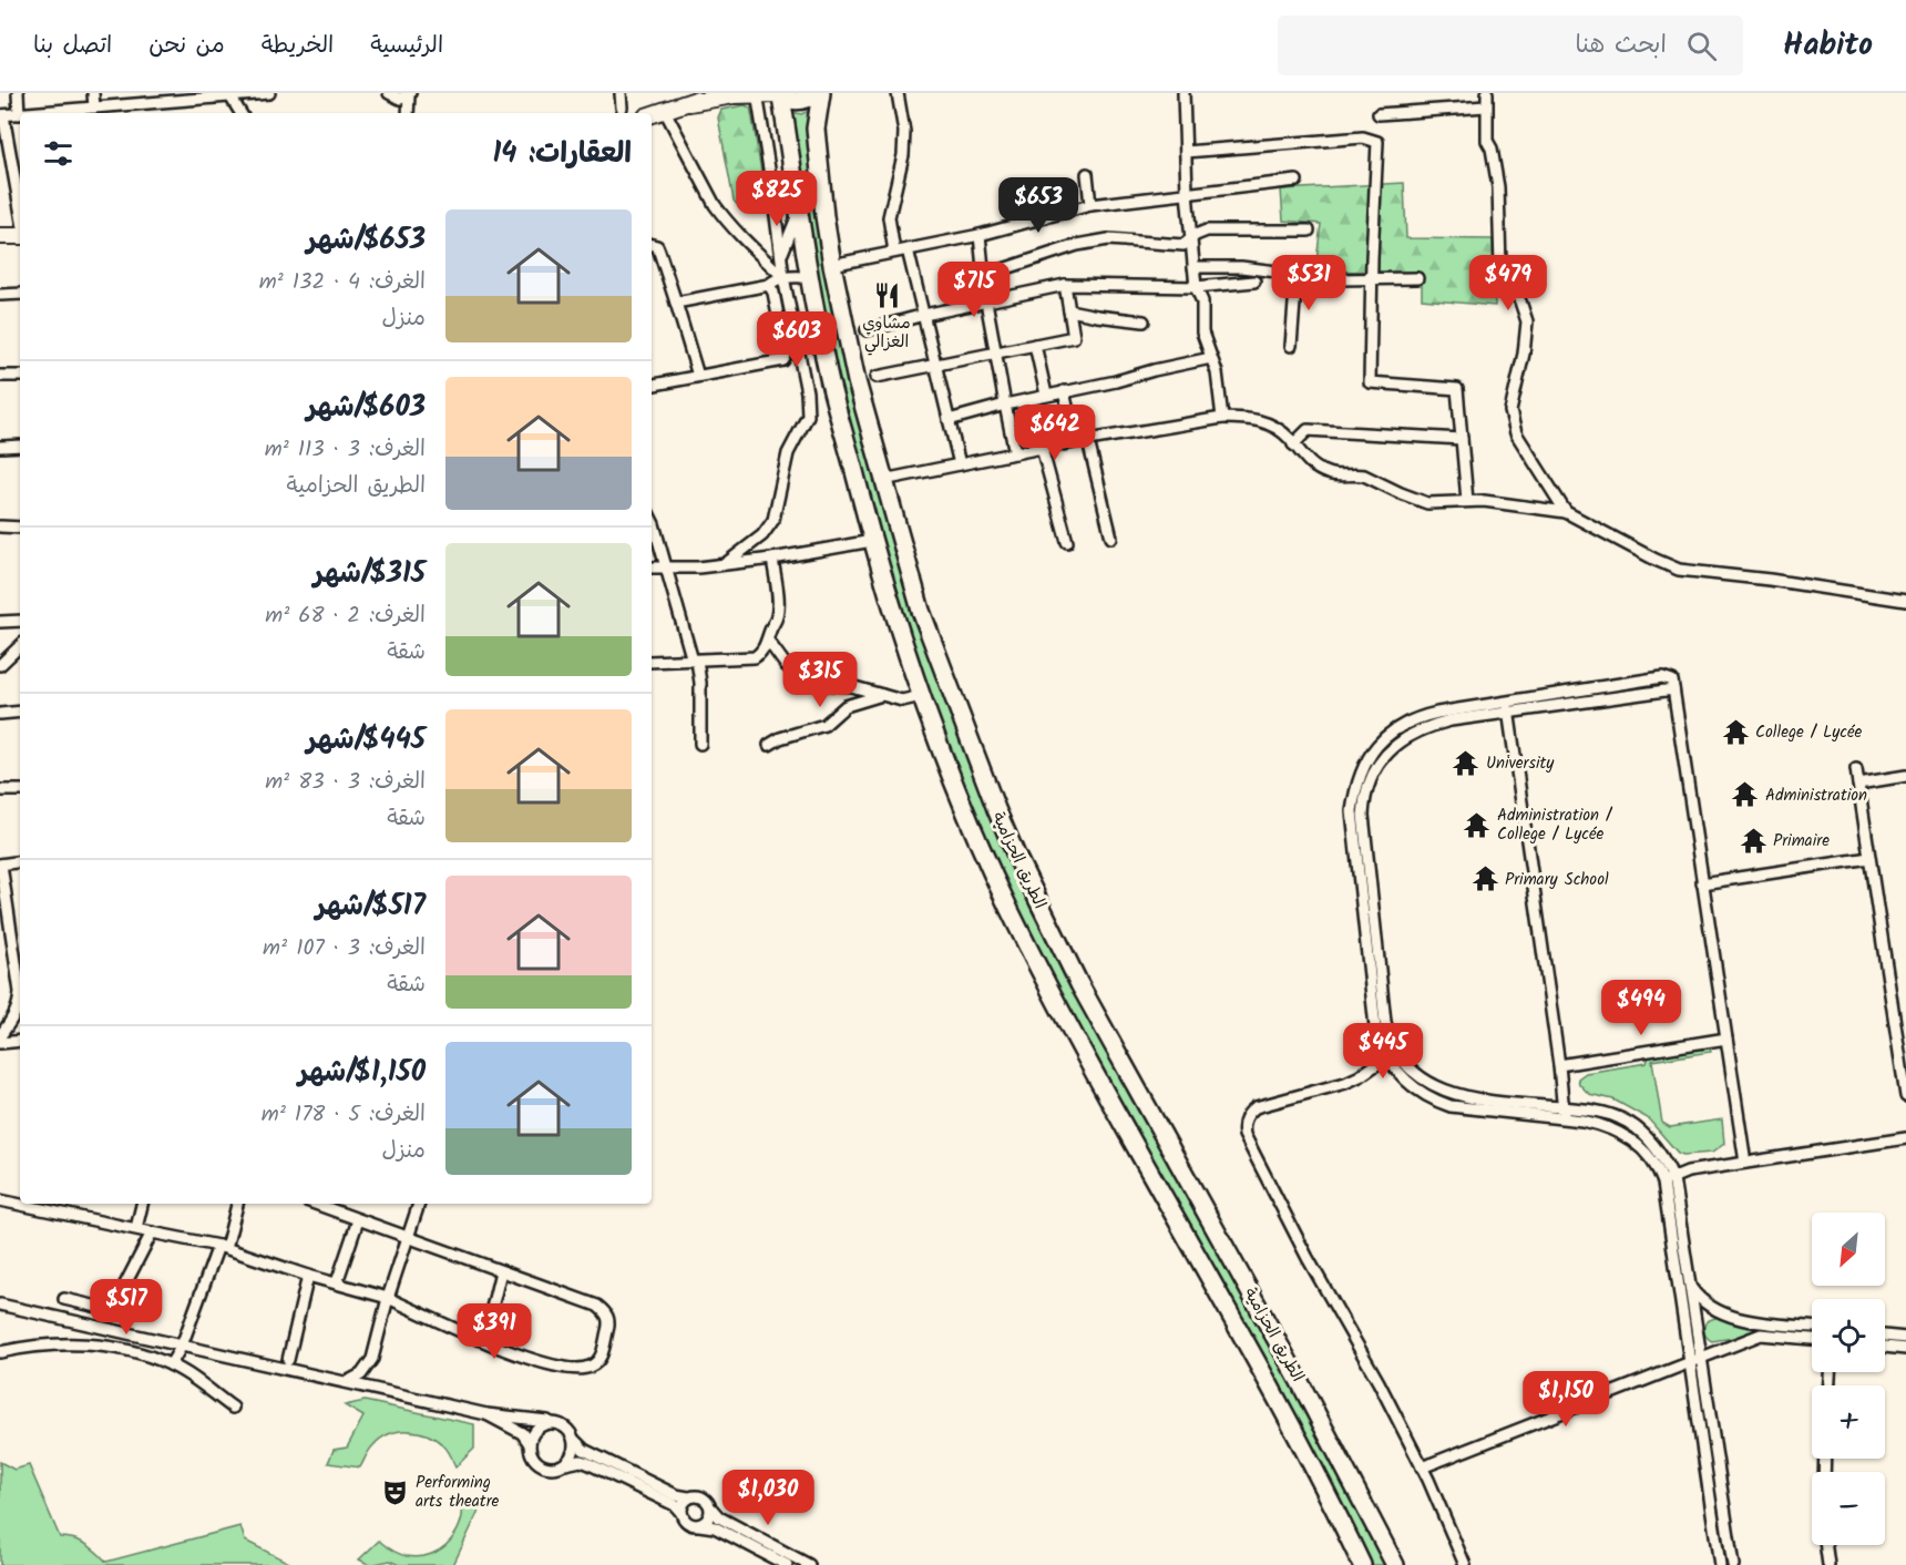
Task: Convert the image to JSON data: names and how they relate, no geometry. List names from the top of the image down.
{
  "streets": {
    "highway": ["الطريق الحزامية"]
  },
  "places": {
    "restaurant": ["مشاوي الغزالي"],
    "temple": [
      "College / Lycée",
      "University",
      "Administration",
      "Administration / College / Lycée",
      "Primaire",
      "Primary School"
    ],
    "theatre": ["Performing arts theatre"]
  },
  "north": "bottom left",
  "page": {
    "header": "Habito",
    "search": "ابحث هنا",
    "nav": [
      "الرئيسية",
      "الخريطة",
      "من نحن",
      "اتصل بنا"
    ],
    "heading": "العقارات: 14",
    "price": [
      "$825",
      "$653",
      "$531",
      "$479",
      "$715",
      "$603",
      "$642",
      "$315",
      "$494",
      "$445",
      "$517",
      "$391",
      "$1,150",
      "$1,030"
    ],
    "list": [
      {
        "name": "$653/شهر",
        "note": "الغرف: 4 · 132 m² · منزل"
      },
      {
        "name": "$603/شهر",
        "note": "الغرف: 3 · 113 m² · الطريق الحزامية"
      },
      {
        "name": "$315/شهر",
        "note": "الغرف: 2 · 68 m² · شقة"
      },
      {
        "name": "$445/شهر",
        "note": "الغرف: 3 · 83 m² · شقة"
      },
      {
        "name": "$517/شهر",
        "note": "الغرف: 3 · 107 m² · شقة"
      },
      {
        "name": "$1,150/شهر",
        "note": "الغرف: 5 · 178 m² · منزل"
      }
    ],
    "map_buttons": ["+", "−"]
  }
}
